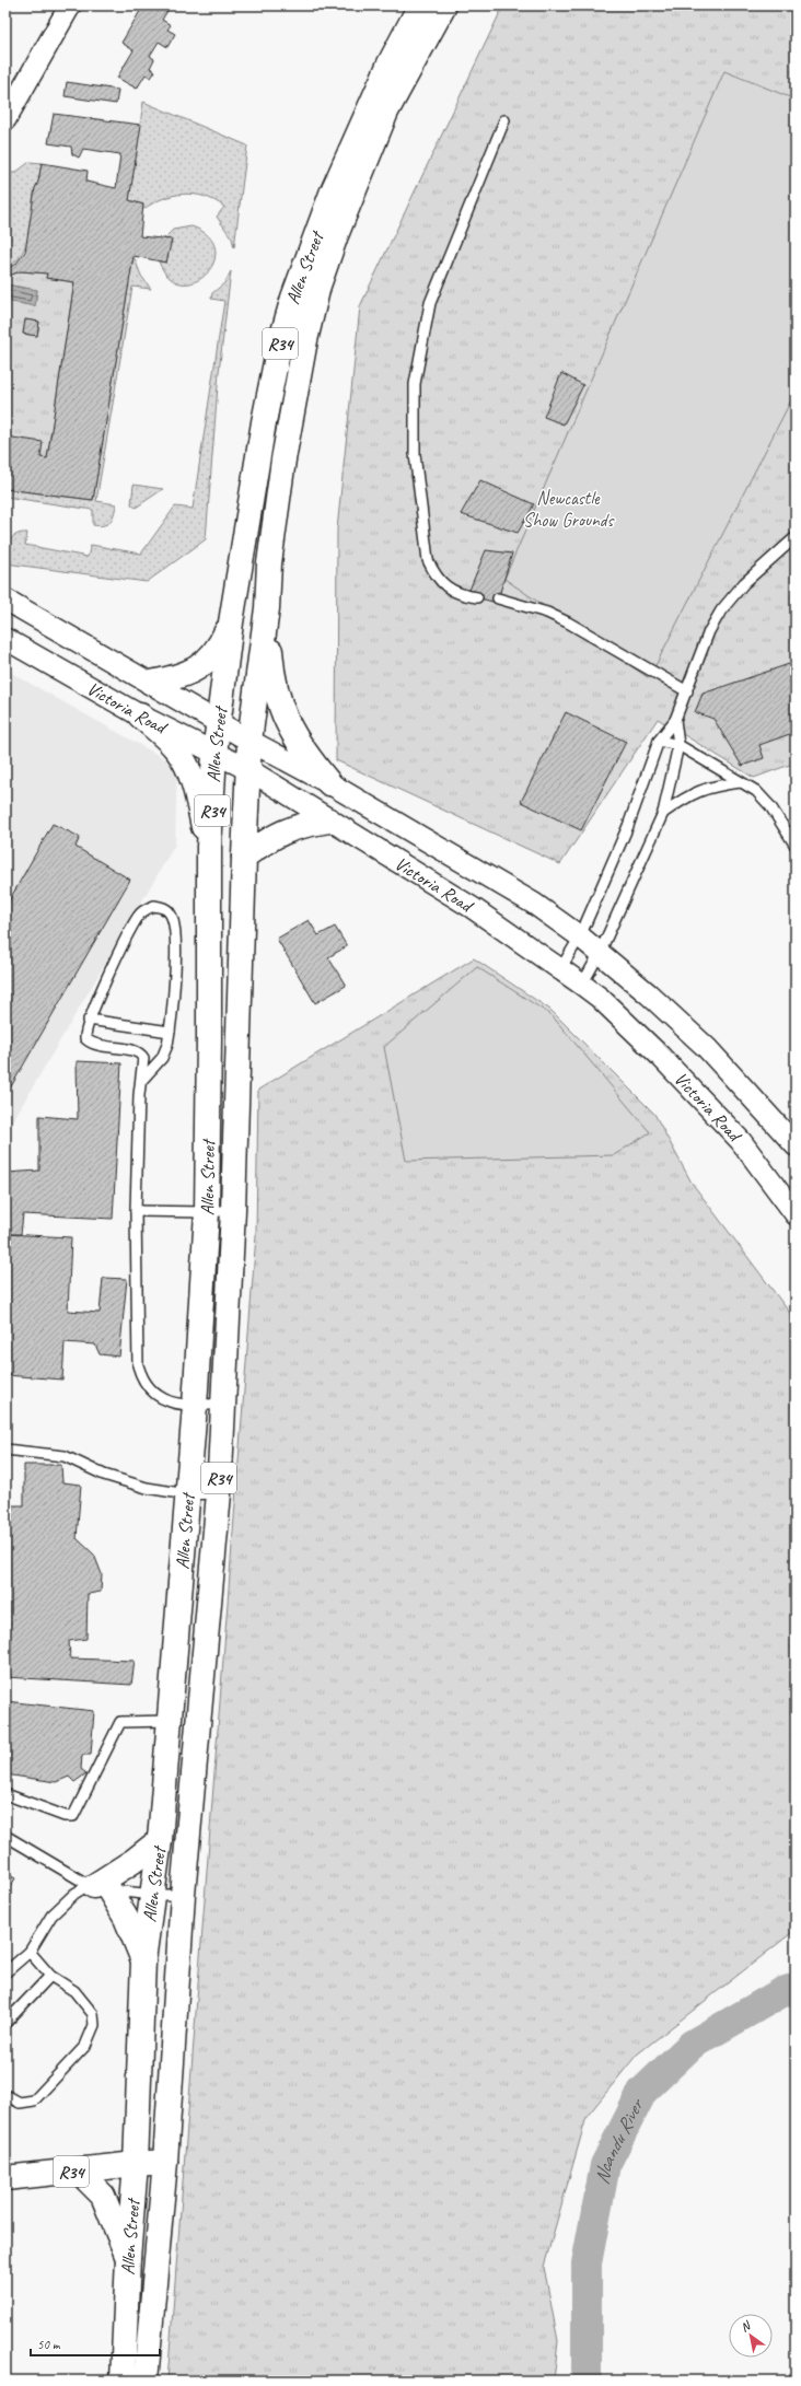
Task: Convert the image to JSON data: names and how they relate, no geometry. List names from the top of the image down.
{
  "streets": {
    "main road": ["Allen Street", "R34"],
    "street": ["Victoria Road"]
  },
  "crossings": [
    ["Allen Street", "R34"],
    ["Allen Street", "Victoria Road"]
  ],
  "water": ["Ncandu River"],
  "parks": ["Newcastle Show Grounds"],
  "scale_bar": "50 m",
  "north": "top left"
}
